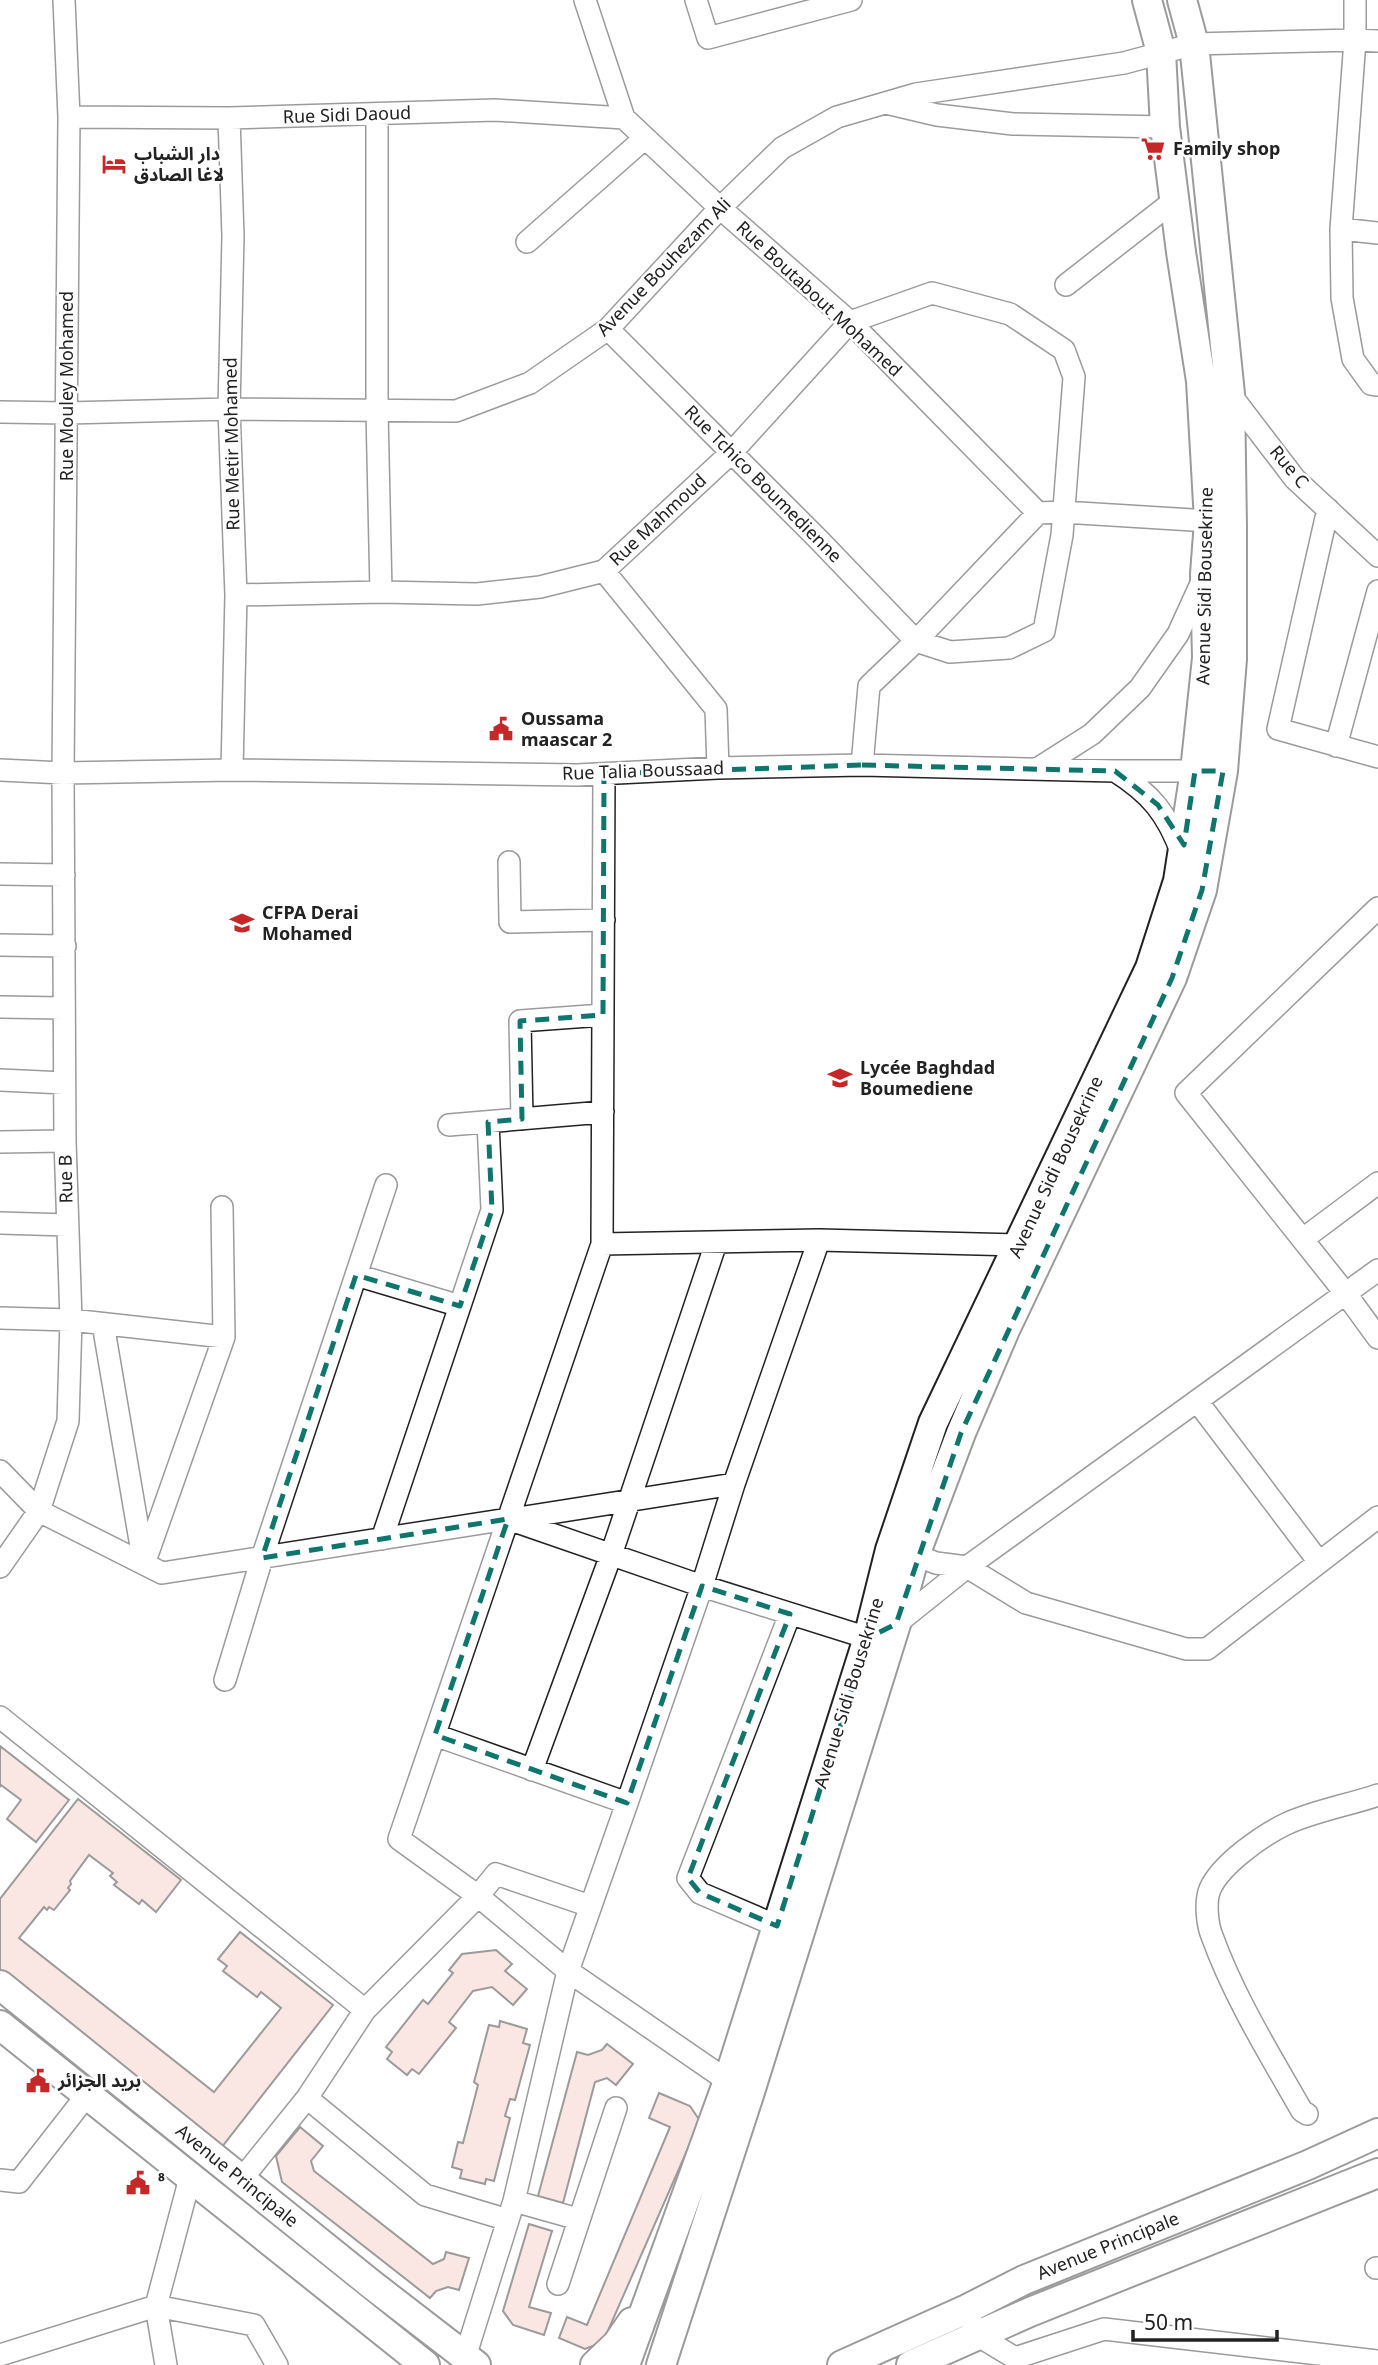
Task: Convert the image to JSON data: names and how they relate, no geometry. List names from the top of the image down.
{
  "streets": {
    "main road": ["Avenue Sidi Bousekrine", "Avenue Principale"],
    "street": [
      "Rue Sidi Daoud",
      "Avenue Bouhezam Ali",
      "Rue Boutabout Mohamed",
      "Rue Mouley Mohamed",
      "Rue Metir Mohamed",
      "Rue C",
      "Rue Tchico Boumedienne",
      "Rue Mahmoud",
      "Rue Talia Boussaad",
      "Rue B"
    ]
  },
  "crossings": [
    ["Rue Sidi Daoud", "Rue Boutabout Mohamed"],
    ["Rue Sidi Daoud", "Rue Mouley Mohamed"],
    ["Rue Sidi Daoud", "Rue Metir Mohamed"],
    ["Avenue Bouhezam Ali", "Rue Boutabout Mohamed"],
    ["Avenue Bouhezam Ali", "Rue Mouley Mohamed"],
    ["Avenue Bouhezam Ali", "Rue Metir Mohamed"],
    ["Avenue Bouhezam Ali", "Rue Tchico Boumedienne"],
    ["Avenue Bouhezam Ali", "Avenue Sidi Bousekrine"],
    ["Rue Boutabout Mohamed", "Rue Mahmoud"],
    ["Rue Mouley Mohamed", "Rue Talia Boussaad"],
    ["Rue Mouley Mohamed", "Rue B"],
    ["Rue Metir Mohamed", "Rue Mahmoud"],
    ["Rue Metir Mohamed", "Rue Talia Boussaad"],
    ["Rue C", "Avenue Sidi Bousekrine"],
    ["Rue Tchico Boumedienne", "Rue Mahmoud"],
    ["Avenue Sidi Bousekrine", "Rue Talia Boussaad"],
    ["Rue Talia Boussaad", "Rue B"]
  ],
  "places": {
    "supermarket": ["Family shop"],
    "hotel": ["دار الشباب لاغا الصادق"],
    "public building": ["Oussama maascar 2", "بريد الجزائر", "⁸"],
    "school or university": ["CFPA Derai Mohamed", "Lycée Baghdad Boumediene"]
  },
  "scale_bar": "50 m"
}
